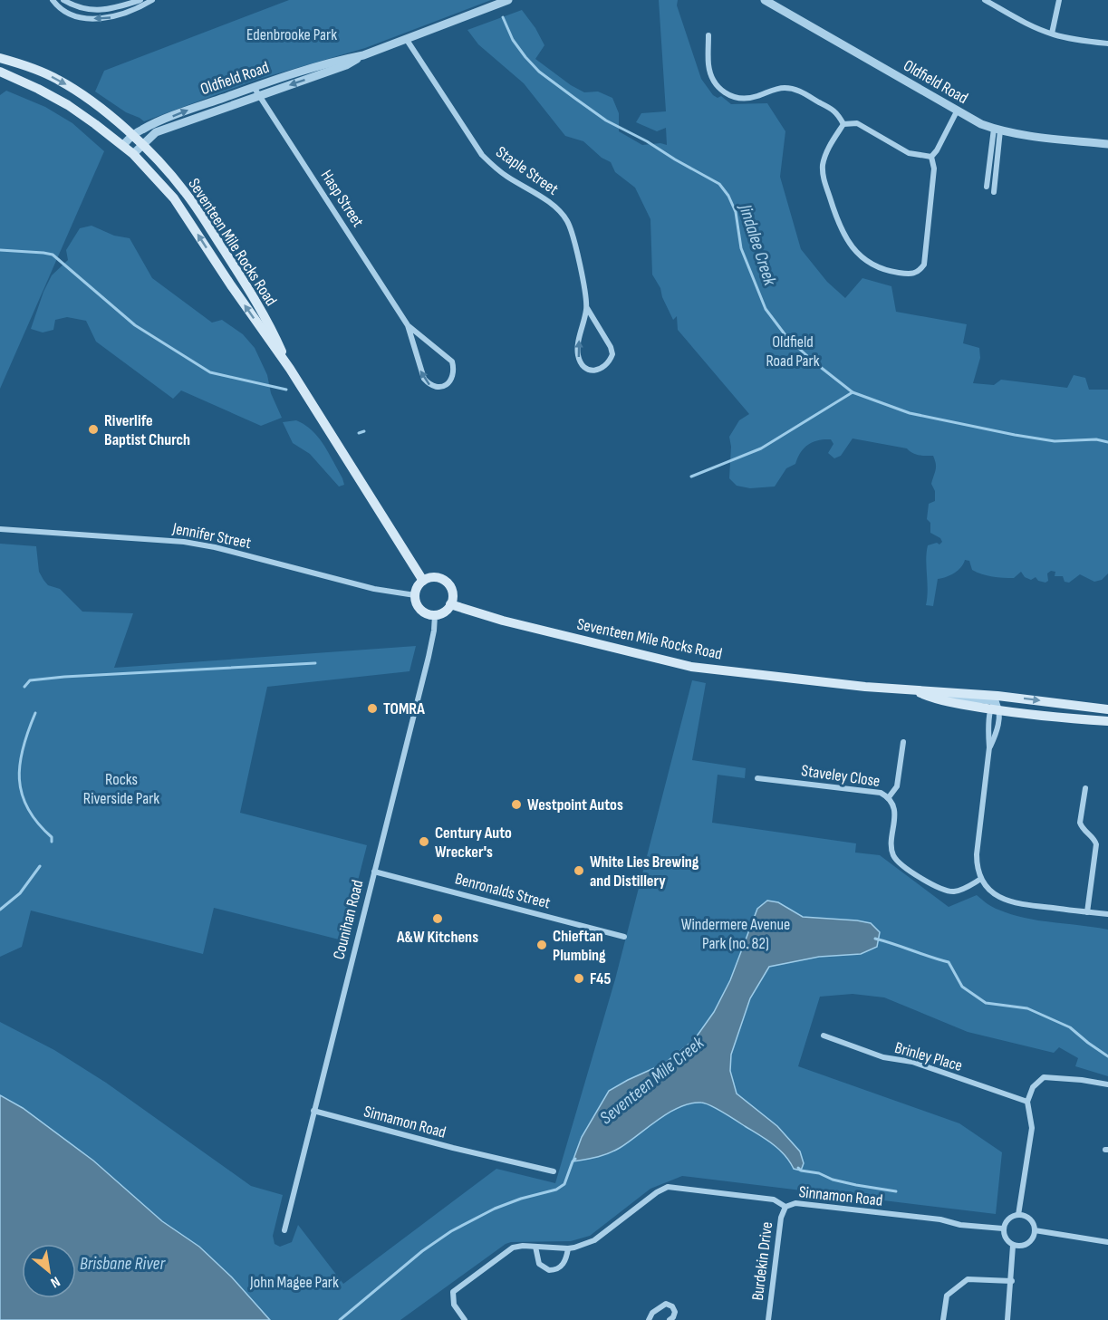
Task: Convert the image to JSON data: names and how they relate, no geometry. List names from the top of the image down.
{
  "streets": {
    "main road": ["Seventeen Mile Rocks Road"],
    "street": [
      "Oldfield Road",
      "Staple Street",
      "Hasp Street",
      "Jennifer Street",
      "Staveley Close",
      "Benronalds Street",
      "Counihan Road",
      "Brinley Place",
      "Sinnamon Road",
      "Burdekin Drive"
    ]
  },
  "crossings": [
    ["Oldfield Road", "Staple Street"],
    ["Oldfield Road", "Hasp Street"],
    ["Oldfield Road", "Seventeen Mile Rocks Road"],
    ["Seventeen Mile Rocks Road", "Jennifer Street"],
    ["Seventeen Mile Rocks Road", "Counihan Road"],
    ["Jennifer Street", "Counihan Road"],
    ["Benronalds Street", "Counihan Road"],
    ["Counihan Road", "Sinnamon Road"],
    ["Sinnamon Road", "Burdekin Drive"]
  ],
  "water": ["Jindalee Creek", "Seventeen Mile Creek", "Brisbane River"],
  "parks": [
    "Edenbrooke Park",
    "Oldfield Road Park",
    "Rocks Riverside Park",
    "Windermere Avenue Park (no. 82)",
    "John Magee Park"
  ],
  "places": [
    "Riverlife Baptist Church",
    "TOMRA",
    "Westpoint Autos",
    "Century Auto Wrecker's",
    "White Lies Brewing and Distillery",
    "A&W Kitchens",
    "Chieftan Plumbing",
    "F45"
  ],
  "north": "bottom right"
}
